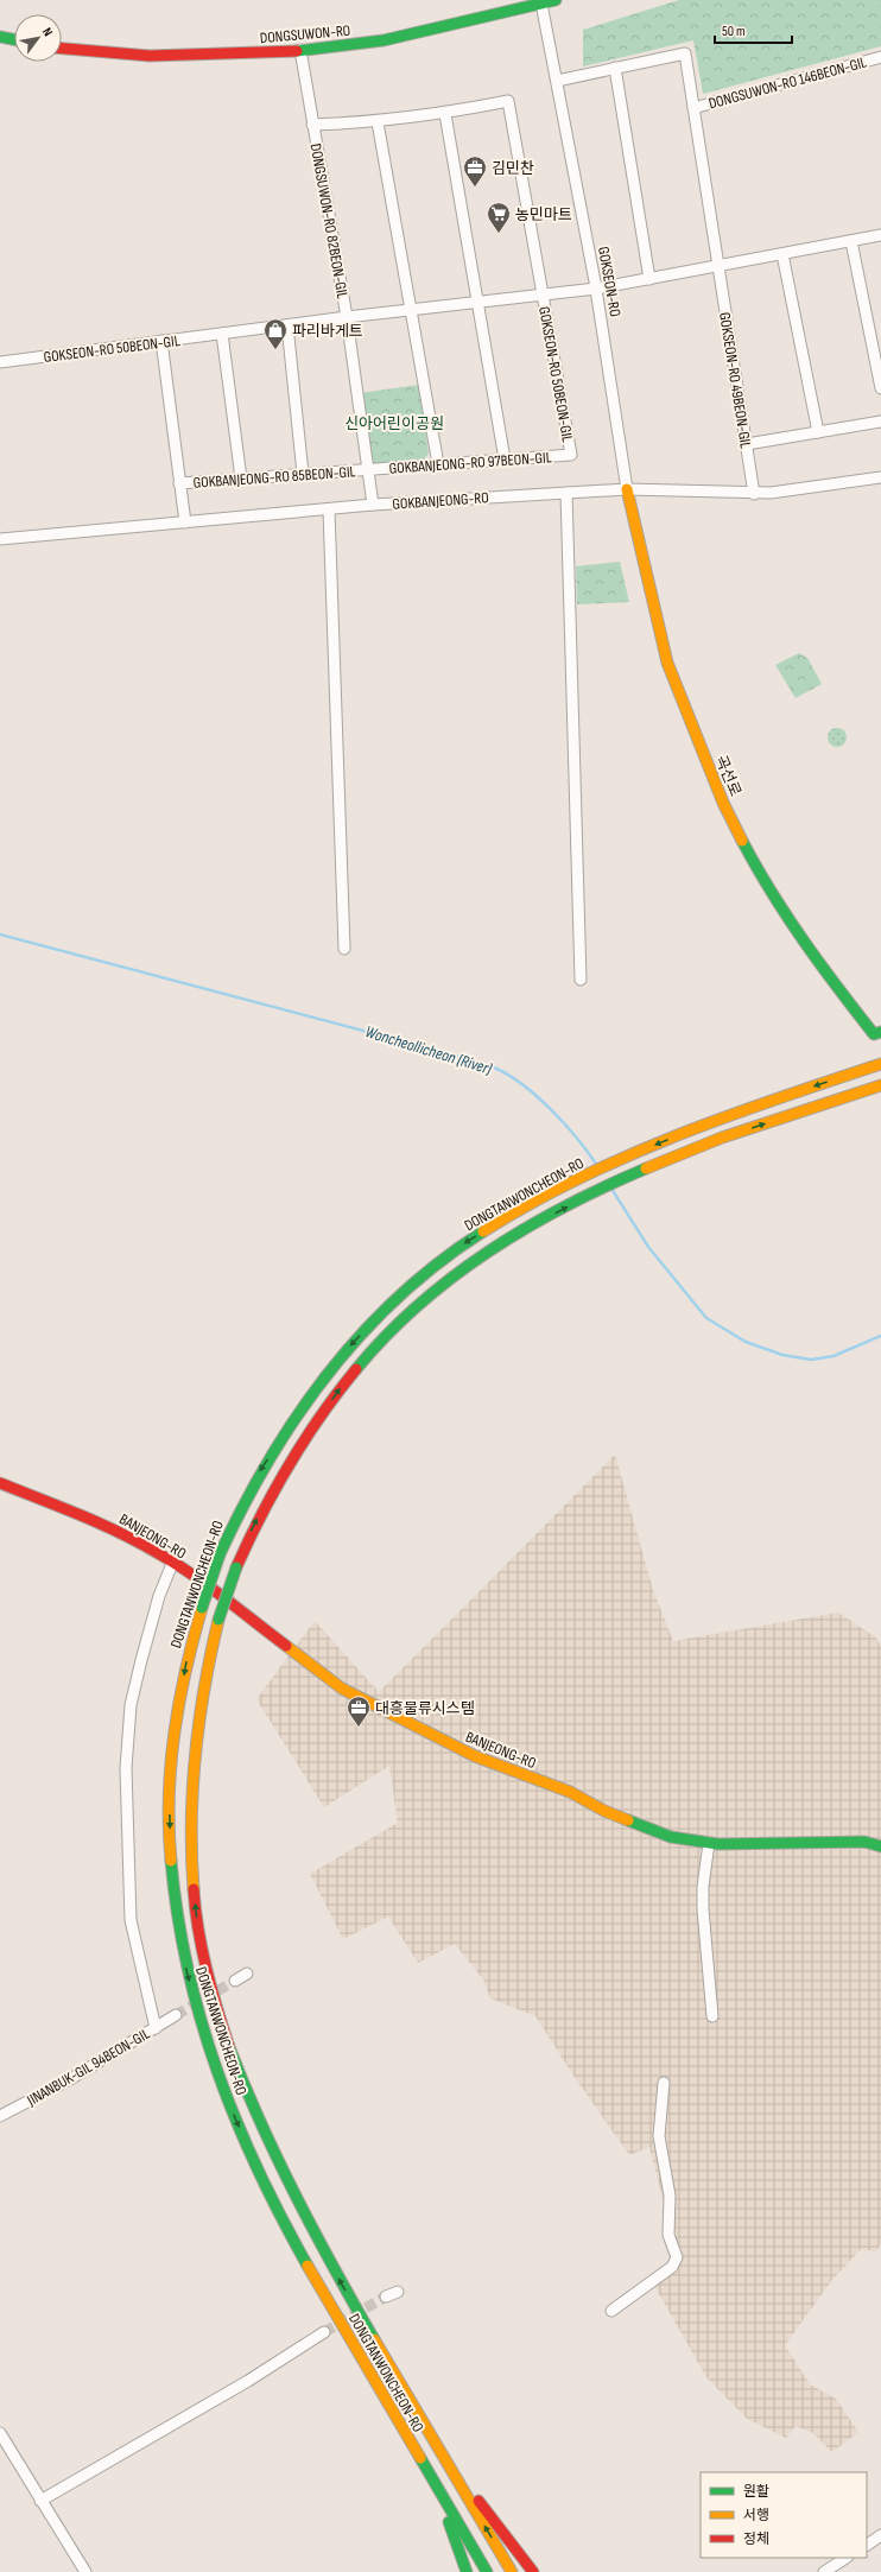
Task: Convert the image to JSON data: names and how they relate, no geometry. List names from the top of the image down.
{
  "streets": {
    "main road": [
      "DONGSUWON-RO",
      "곡선로",
      "DONGTANWONCHEON-RO",
      "BANJEONG-RO"
    ],
    "street": [
      "DONGSUWON-RO 146BEON-GIL",
      "DONGSUWON-RO 82BEON-GIL",
      "GOKSEON-RO",
      "GOKSEON-RO 50BEON-GIL",
      "GOKSEON-RO 49BEON-GIL",
      "GOKBANJEONG-RO 97BEON-GIL",
      "GOKBANJEONG-RO 85BEON-GIL",
      "GOKBANJEONG-RO",
      "JINANBUK-GIL 94BEON-GIL"
    ]
  },
  "crossings": [
    ["DONGSUWON-RO", "DONGSUWON-RO 82BEON-GIL"],
    ["DONGSUWON-RO", "GOKSEON-RO"],
    ["DONGSUWON-RO 146BEON-GIL", "GOKSEON-RO 49BEON-GIL"],
    ["DONGSUWON-RO 82BEON-GIL", "GOKSEON-RO 50BEON-GIL"],
    ["DONGSUWON-RO 82BEON-GIL", "GOKBANJEONG-RO 97BEON-GIL"],
    ["GOKSEON-RO", "GOKSEON-RO 50BEON-GIL"],
    ["GOKSEON-RO", "GOKBANJEONG-RO"],
    ["GOKSEON-RO", "곡선로"],
    ["GOKSEON-RO 50BEON-GIL", "GOKBANJEONG-RO 97BEON-GIL"],
    ["GOKSEON-RO 50BEON-GIL", "GOKBANJEONG-RO 85BEON-GIL"],
    ["GOKSEON-RO 49BEON-GIL", "GOKBANJEONG-RO"],
    ["GOKBANJEONG-RO 97BEON-GIL", "GOKBANJEONG-RO 85BEON-GIL"],
    ["GOKBANJEONG-RO 97BEON-GIL", "GOKBANJEONG-RO"],
    ["GOKBANJEONG-RO 85BEON-GIL", "GOKBANJEONG-RO"],
    ["GOKBANJEONG-RO", "곡선로"]
  ],
  "water": ["Woncheollicheon (River)"],
  "parks": ["신아어린이공원"],
  "places": {
    "office": ["김민찬", "대흥물류시스템"],
    "supermarket": ["농민마트"],
    "shop": ["파리바게트"]
  },
  "legend": ["원활", "서행", "정체"],
  "scale_bar": "50 m",
  "north": "top right"
}
